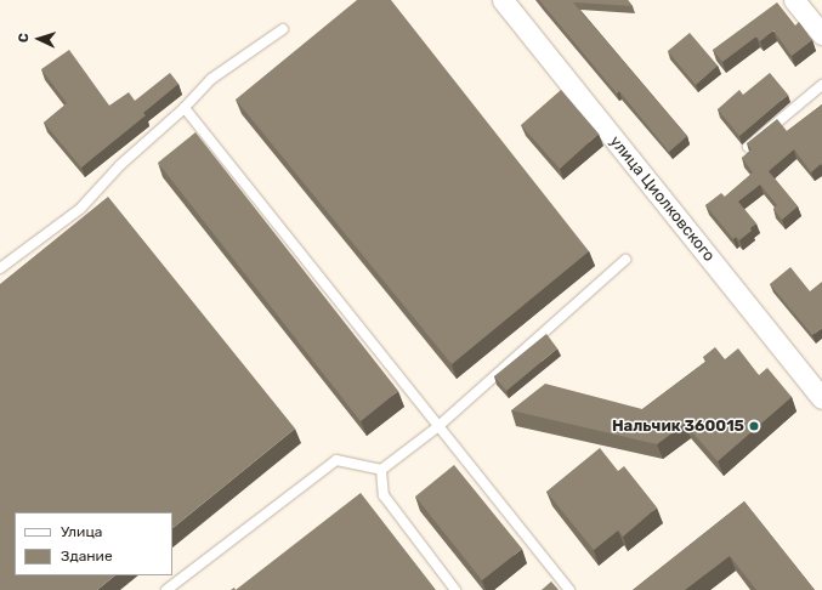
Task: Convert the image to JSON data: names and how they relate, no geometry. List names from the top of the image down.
{
  "streets": {
    "street": ["улица Циолковского"]
  },
  "places": ["Нальчик 360015"],
  "legend": ["Улица", "Здание"],
  "north": "left"
}
